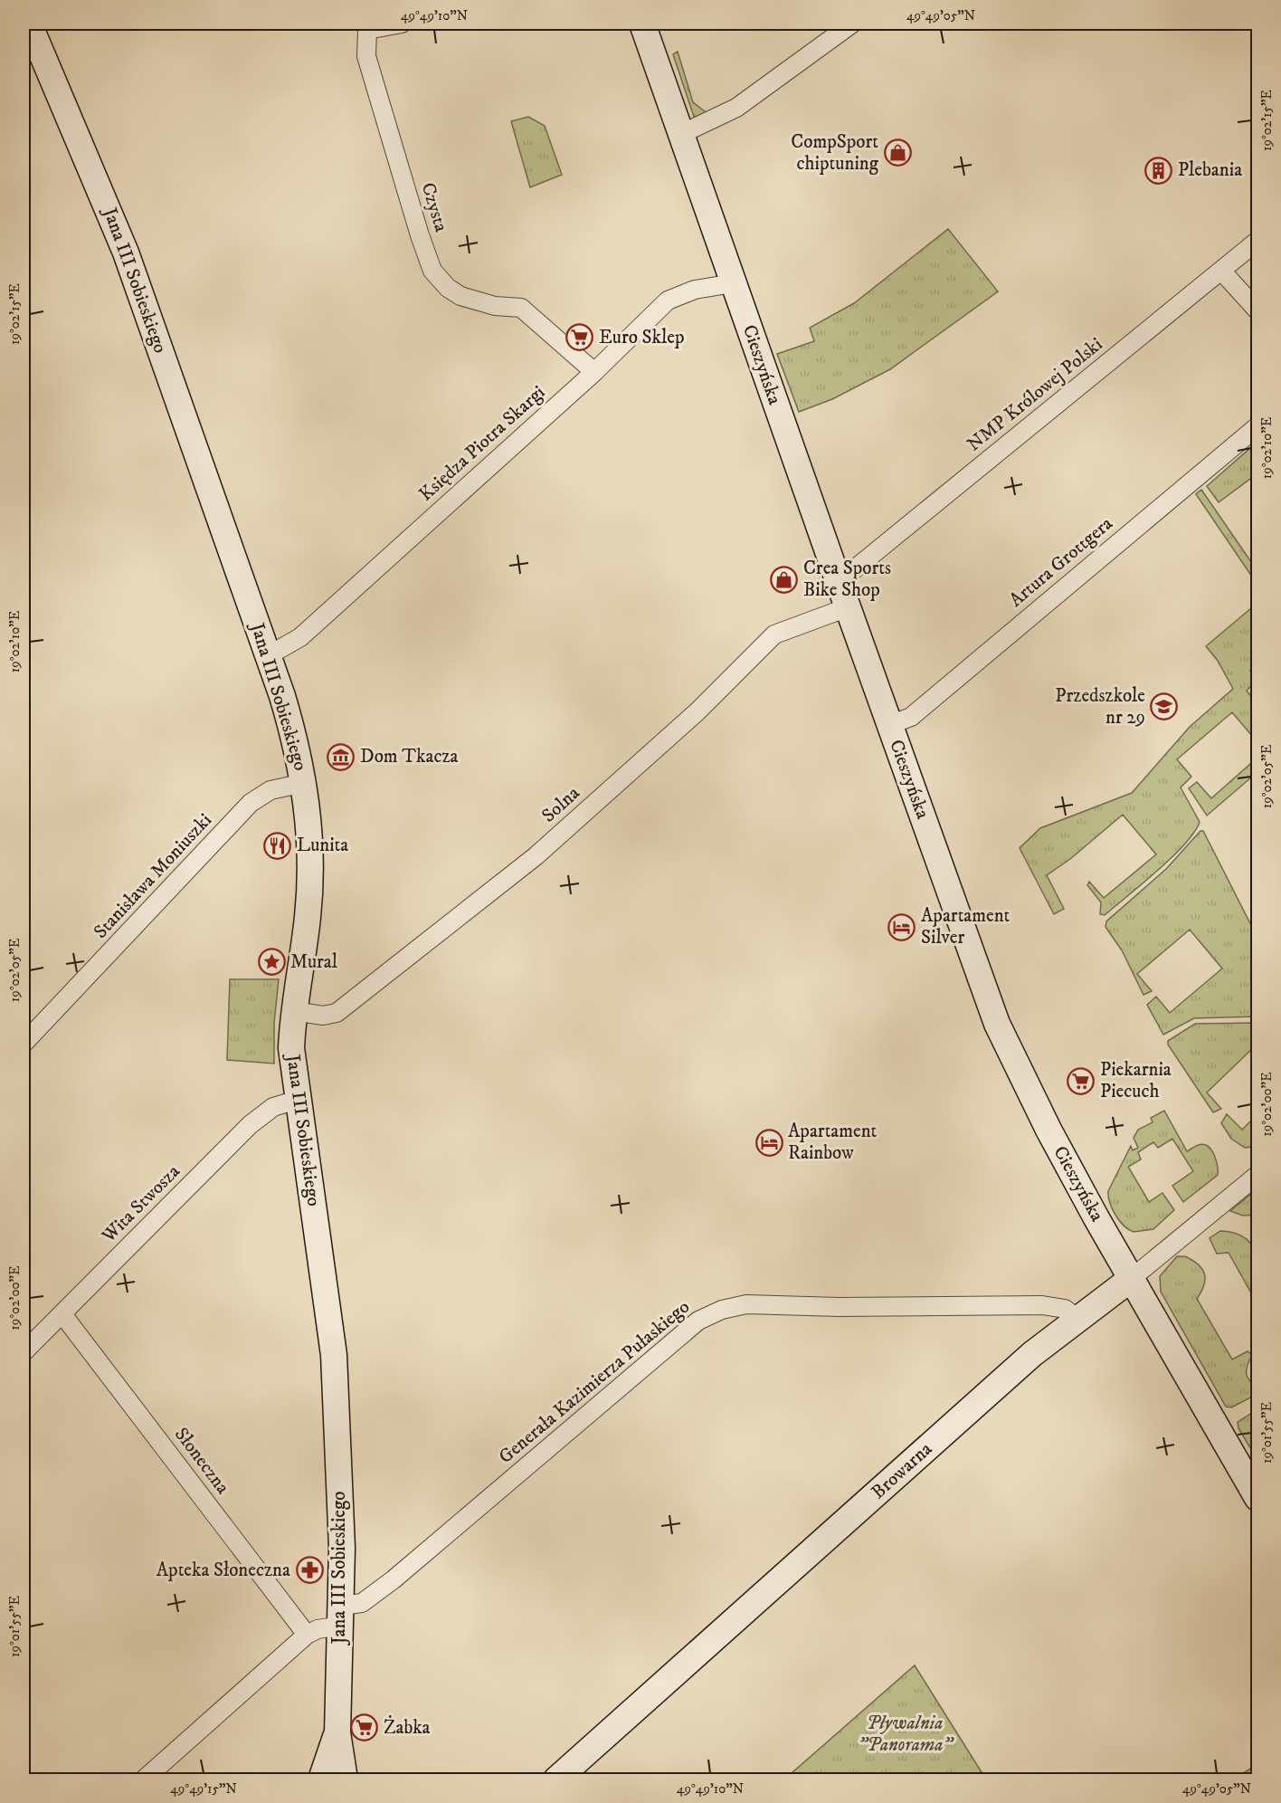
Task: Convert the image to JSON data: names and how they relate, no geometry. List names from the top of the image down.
{
  "streets": {
    "street": [
      "Czysta",
      "Jana III Sobieskiego",
      "Cieszyńska",
      "NMP Królowej Polski",
      "Księdza Piotra Skargi",
      "Artura Grottgera",
      "Solna",
      "Stanisława Moniuszki",
      "Wita Stwosza",
      "Generała Kazimierza Pułaskiego",
      "Słoneczna",
      "Browarna"
    ]
  },
  "crossings": [
    ["Czysta", "Księdza Piotra Skargi"],
    ["Jana III Sobieskiego", "Księdza Piotra Skargi"],
    ["Jana III Sobieskiego", "Solna"],
    ["Jana III Sobieskiego", "Stanisława Moniuszki"],
    ["Jana III Sobieskiego", "Wita Stwosza"],
    ["Jana III Sobieskiego", "Generała Kazimierza Pułaskiego"],
    ["Cieszyńska", "NMP Królowej Polski"],
    ["Cieszyńska", "Księdza Piotra Skargi"],
    ["Cieszyńska", "Artura Grottgera"],
    ["Cieszyńska", "Solna"],
    ["Cieszyńska", "Browarna"],
    ["Wita Stwosza", "Słoneczna"],
    ["Generała Kazimierza Pułaskiego", "Słoneczna"],
    ["Generała Kazimierza Pułaskiego", "Browarna"]
  ],
  "parks": ["Pływalnia \"Panorama\""],
  "places": {
    "shop": ["CompSport chiptuning", "Crea Sports Bike Shop"],
    "building": ["Plebania"],
    "supermarket": ["Euro Sklep", "Piekarnia Piecuch", "Żabka"],
    "school or university": ["Przedszkole nr 29"],
    "museum": ["Dom Tkacza"],
    "restaurant": ["Lunita"],
    "hotel": ["Apartament Silver", "Apartament Rainbow"],
    "place": ["Mural"],
    "pharmacy": ["Apteka Słoneczna"]
  },
  "coordinates": [
    "49°49'10\"N",
    "49°49'05\"N",
    "19°02'15\"E",
    "19°02'10\"E",
    "19°02'05\"E",
    "19°02'00\"E",
    "19°01'55\"E",
    "49°49'15\"N"
  ]
}
